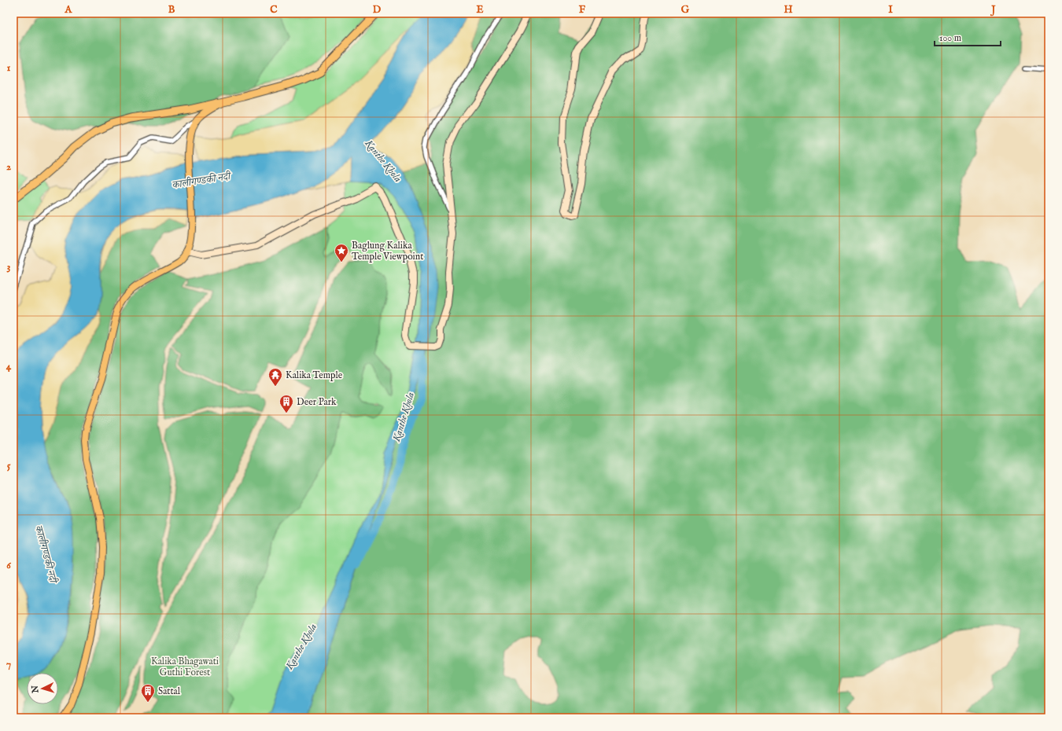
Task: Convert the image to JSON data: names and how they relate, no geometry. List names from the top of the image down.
{
  "water": ["Kanthe Khola", "कालीगण्डकी नदी"],
  "parks": ["Kalika Bhagawati Guthi Forest"],
  "places": {
    "place": ["Baglung Kalika Temple Viewpoint"],
    "temple": ["Kalika Temple"],
    "building": ["Deer Park", "Sattal"]
  },
  "scale_bar": "100 m",
  "north": "left",
  "grid": {
    "columns": [
      "A",
      "B",
      "C",
      "D",
      "E",
      "F",
      "G",
      "H",
      "I",
      "J"
    ],
    "rows": [
      "1",
      "2",
      "3",
      "4",
      "5",
      "6",
      "7"
    ]
  }
}
